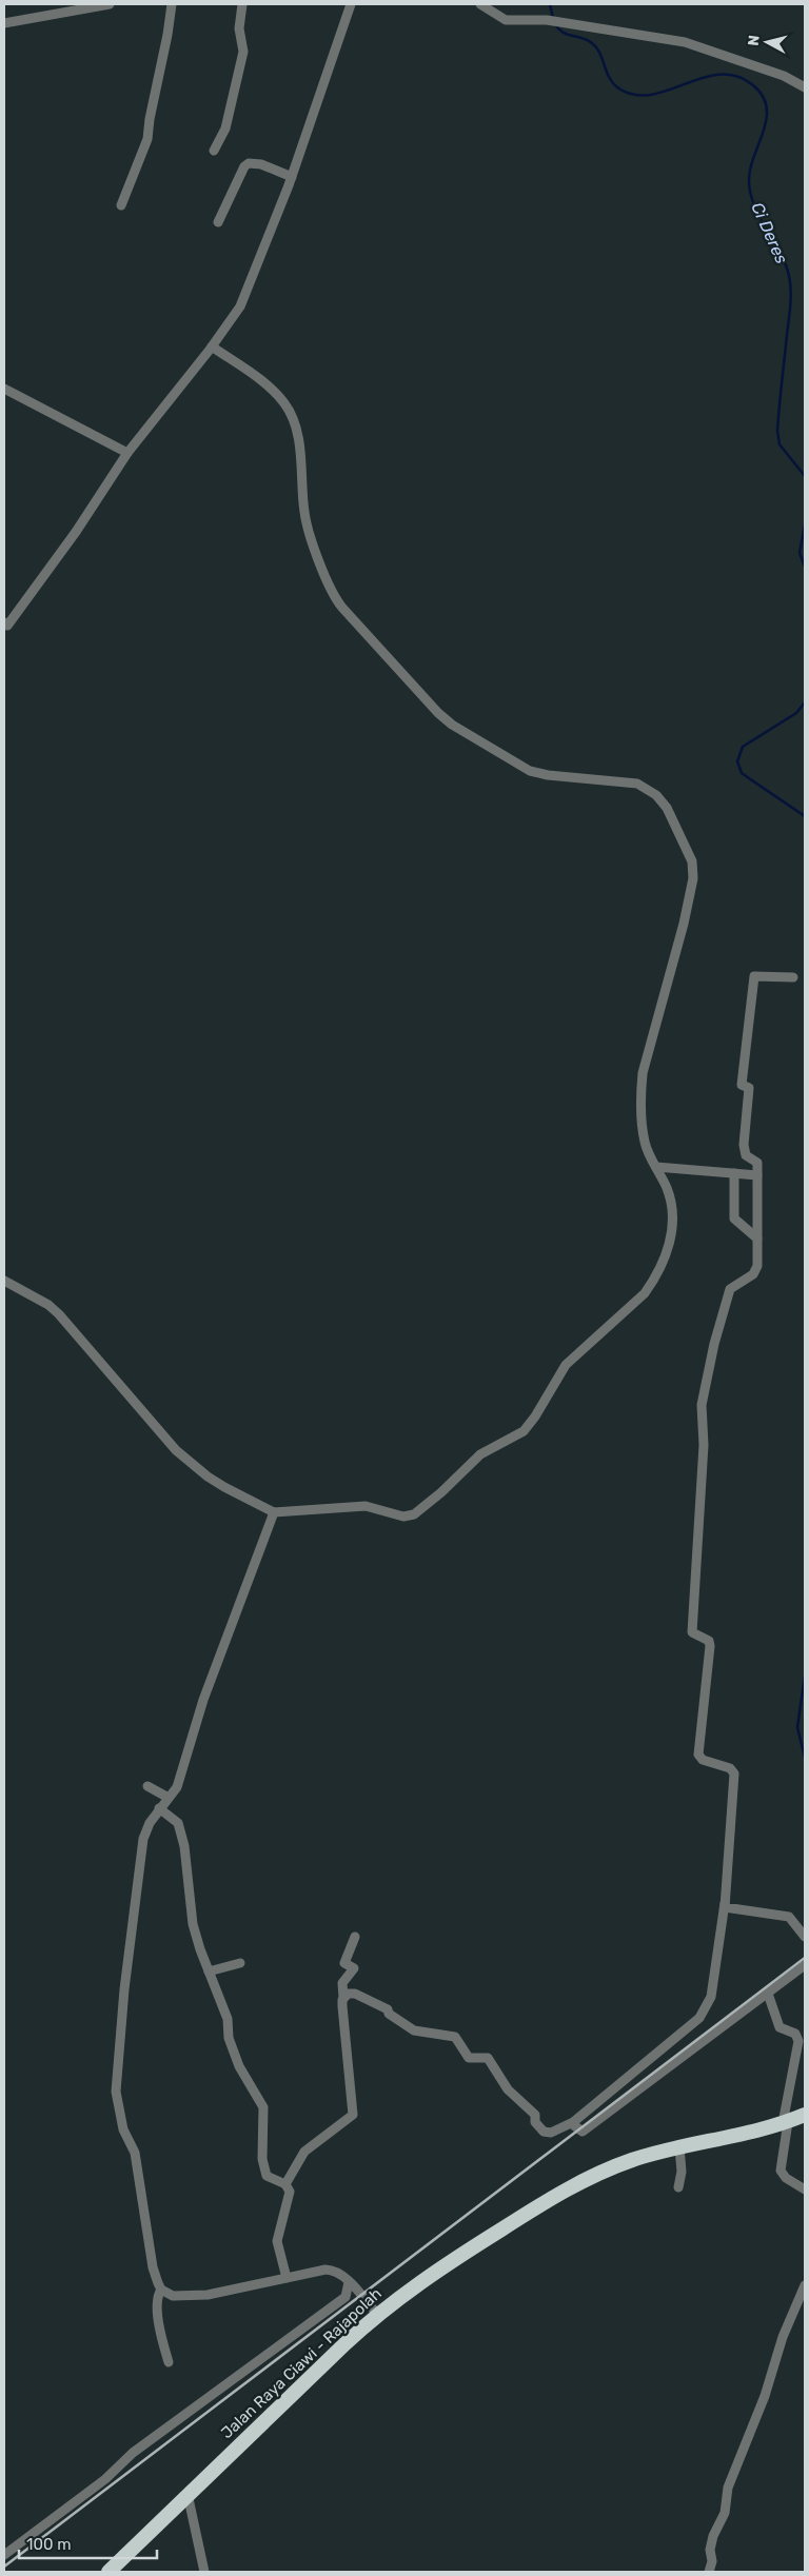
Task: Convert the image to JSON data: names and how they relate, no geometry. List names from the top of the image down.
{
  "streets": {
    "highway": ["Jalan Raya Ciawi - Rajapolah"]
  },
  "water": ["Ci Deres"],
  "scale_bar": "100 m",
  "north": "left"
}
